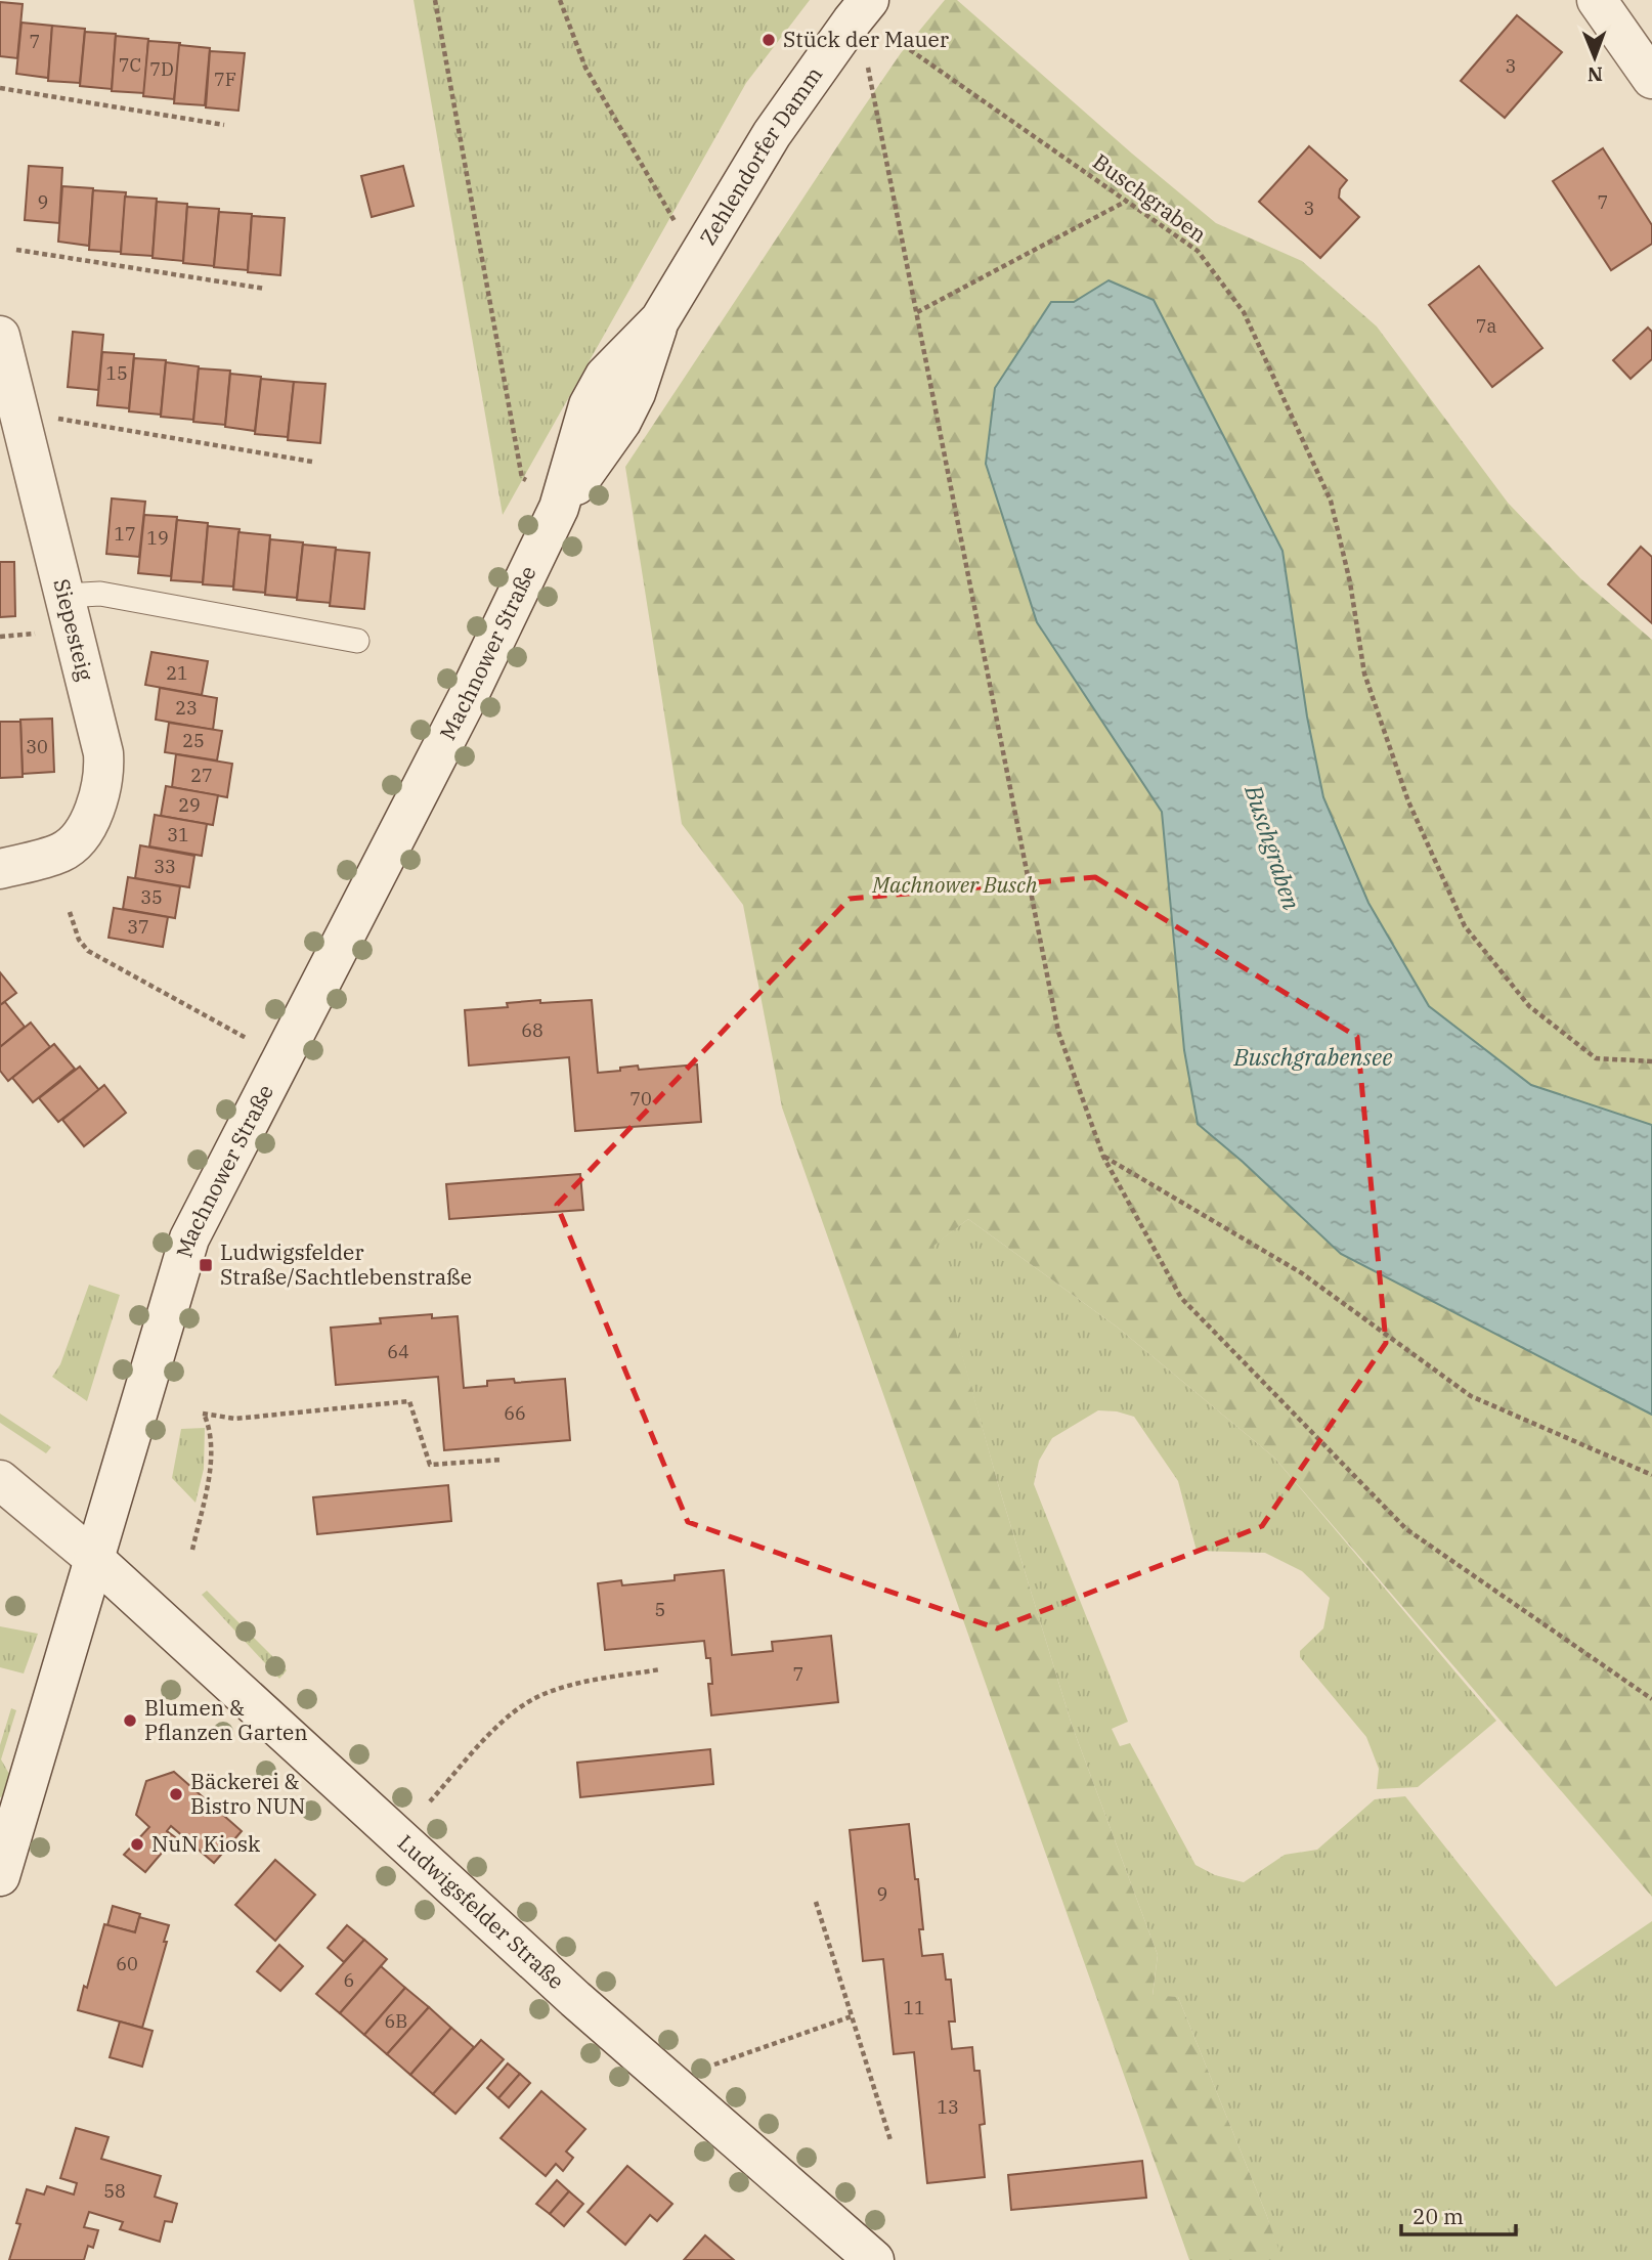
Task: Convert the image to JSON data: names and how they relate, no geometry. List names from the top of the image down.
{
  "streets": {
    "main road": [
      "Zehlendorfer Damm",
      "Siepesteig",
      "Machnower Straße",
      "Ludwigsfelder Straße"
    ],
    "path": ["Buschgraben"]
  },
  "crossings": [
    ["Zehlendorfer Damm", "Machnower Straße"],
    ["Machnower Straße", "Ludwigsfelder Straße"]
  ],
  "water": ["Buschgraben", "Buschgrabensee"],
  "parks": ["Machnower Busch"],
  "places": {
    "other": [
      "Stück der Mauer",
      "Blumen & Pflanzen Garten",
      "Bäckerei & Bistro NUN",
      "NuN Kiosk"
    ],
    "transit": ["Ludwigsfelder Straße/Sachtlebenstraße"]
  },
  "house_numbers": [
    "7",
    "7C",
    "3",
    "7D",
    "7F",
    "9",
    "7",
    "3",
    "7a",
    "15",
    "17",
    "19",
    "21",
    "23",
    "25",
    "30",
    "27",
    "29",
    "31",
    "33",
    "35",
    "37",
    "68",
    "70",
    "64",
    "66",
    "5",
    "7",
    "9",
    "60",
    "6",
    "11",
    "6B",
    "13",
    "58"
  ],
  "scale_bar": "20 m",
  "north": "bottom"
}
